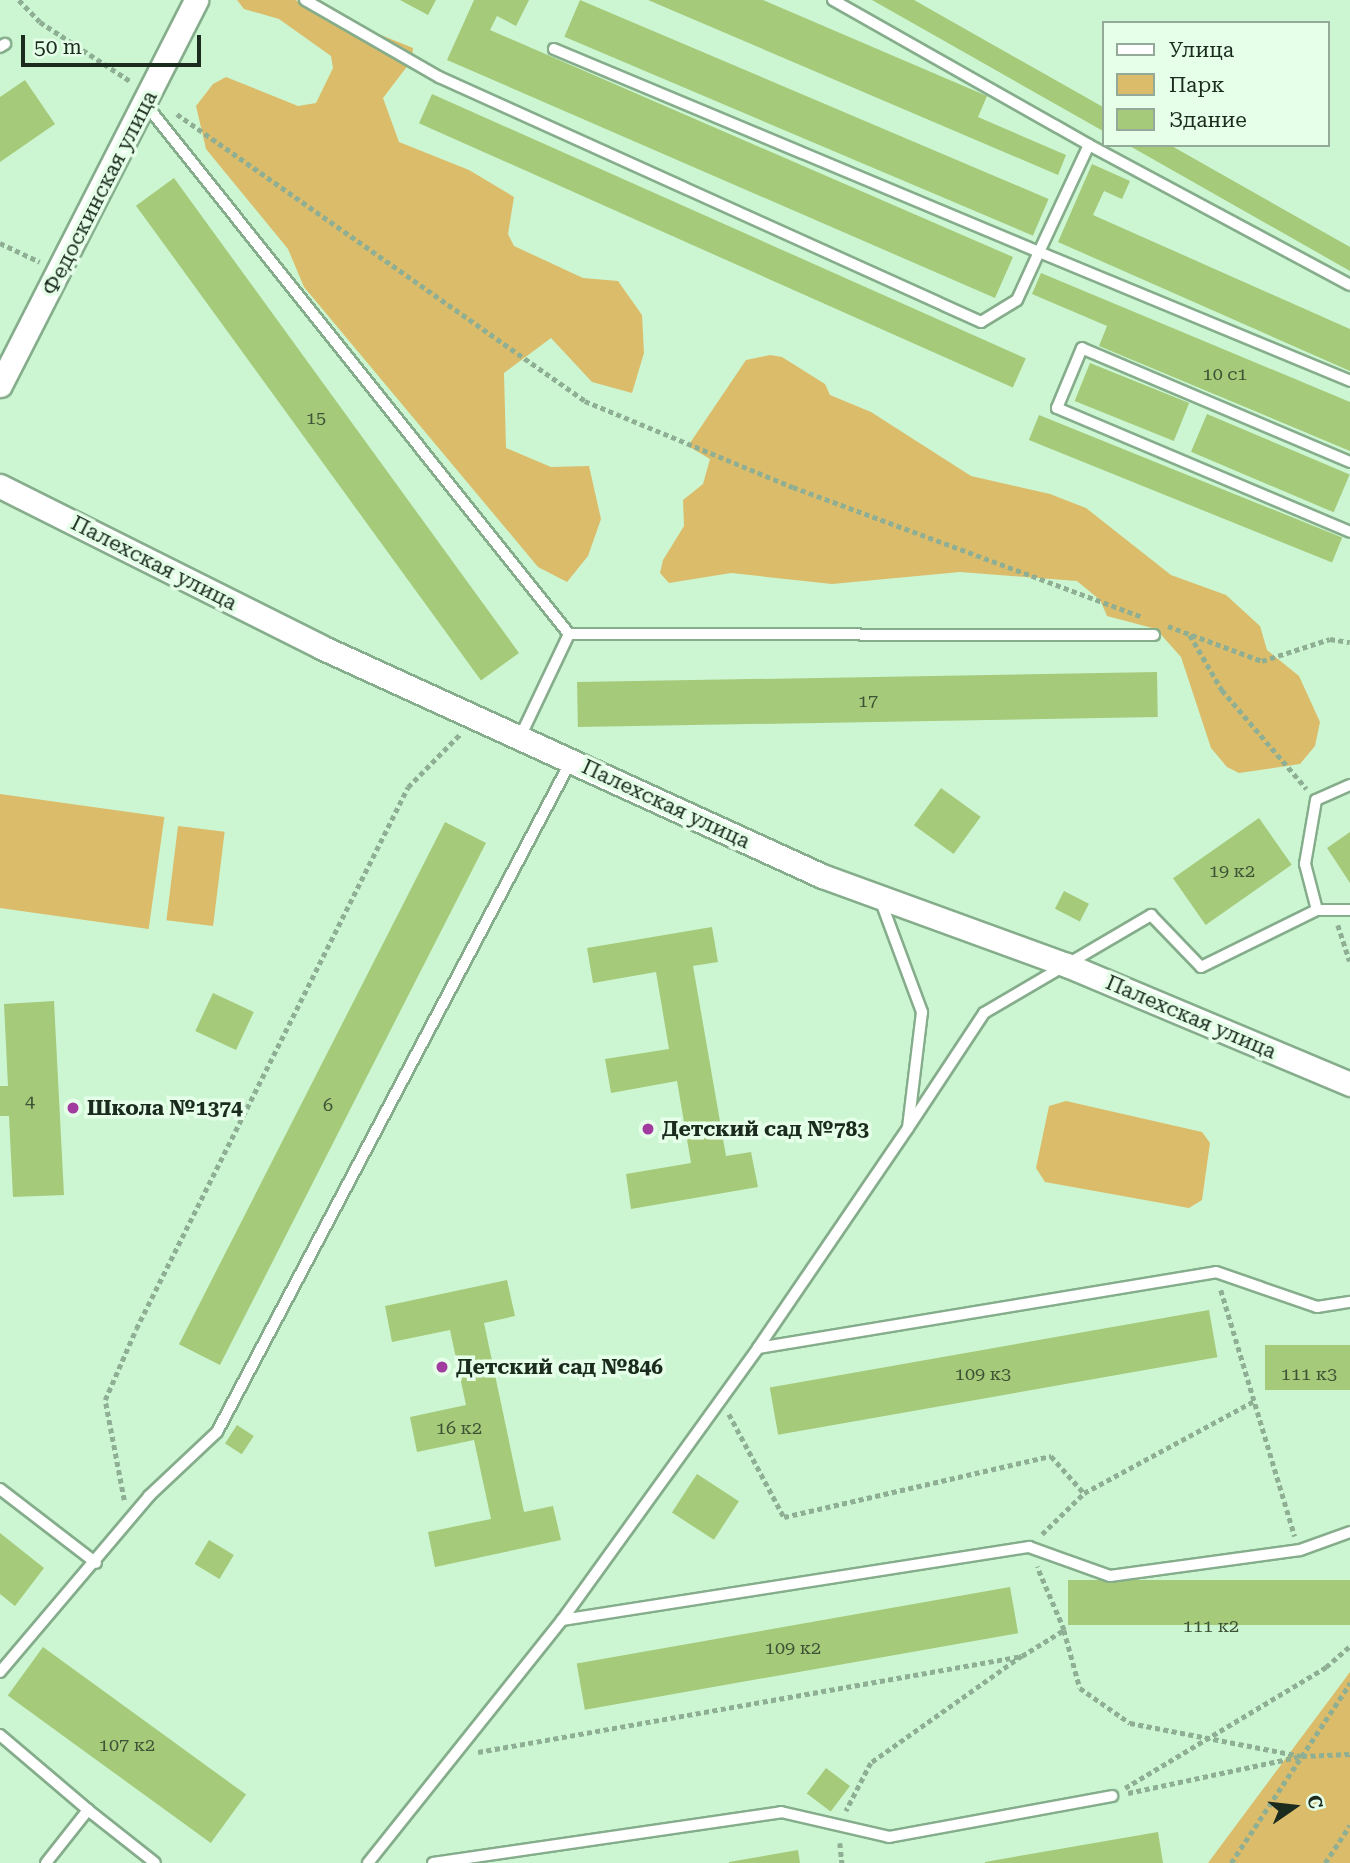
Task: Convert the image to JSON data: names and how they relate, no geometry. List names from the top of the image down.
{
  "streets": {
    "street": ["Федоскинская улица", "Палехская улица"]
  },
  "places": ["Школа №1374", "Детский сад №783", "Детский сад №846"],
  "house_numbers": [
    "10 с1",
    "15",
    "17",
    "19 к2",
    "4",
    "6",
    "109 к3",
    "111 к3",
    "16 к2",
    "111 к2",
    "109 к2",
    "107 к2"
  ],
  "legend": ["Улица", "Парк", "Здание"],
  "scale_bar": "50 m",
  "north": "right"
}
